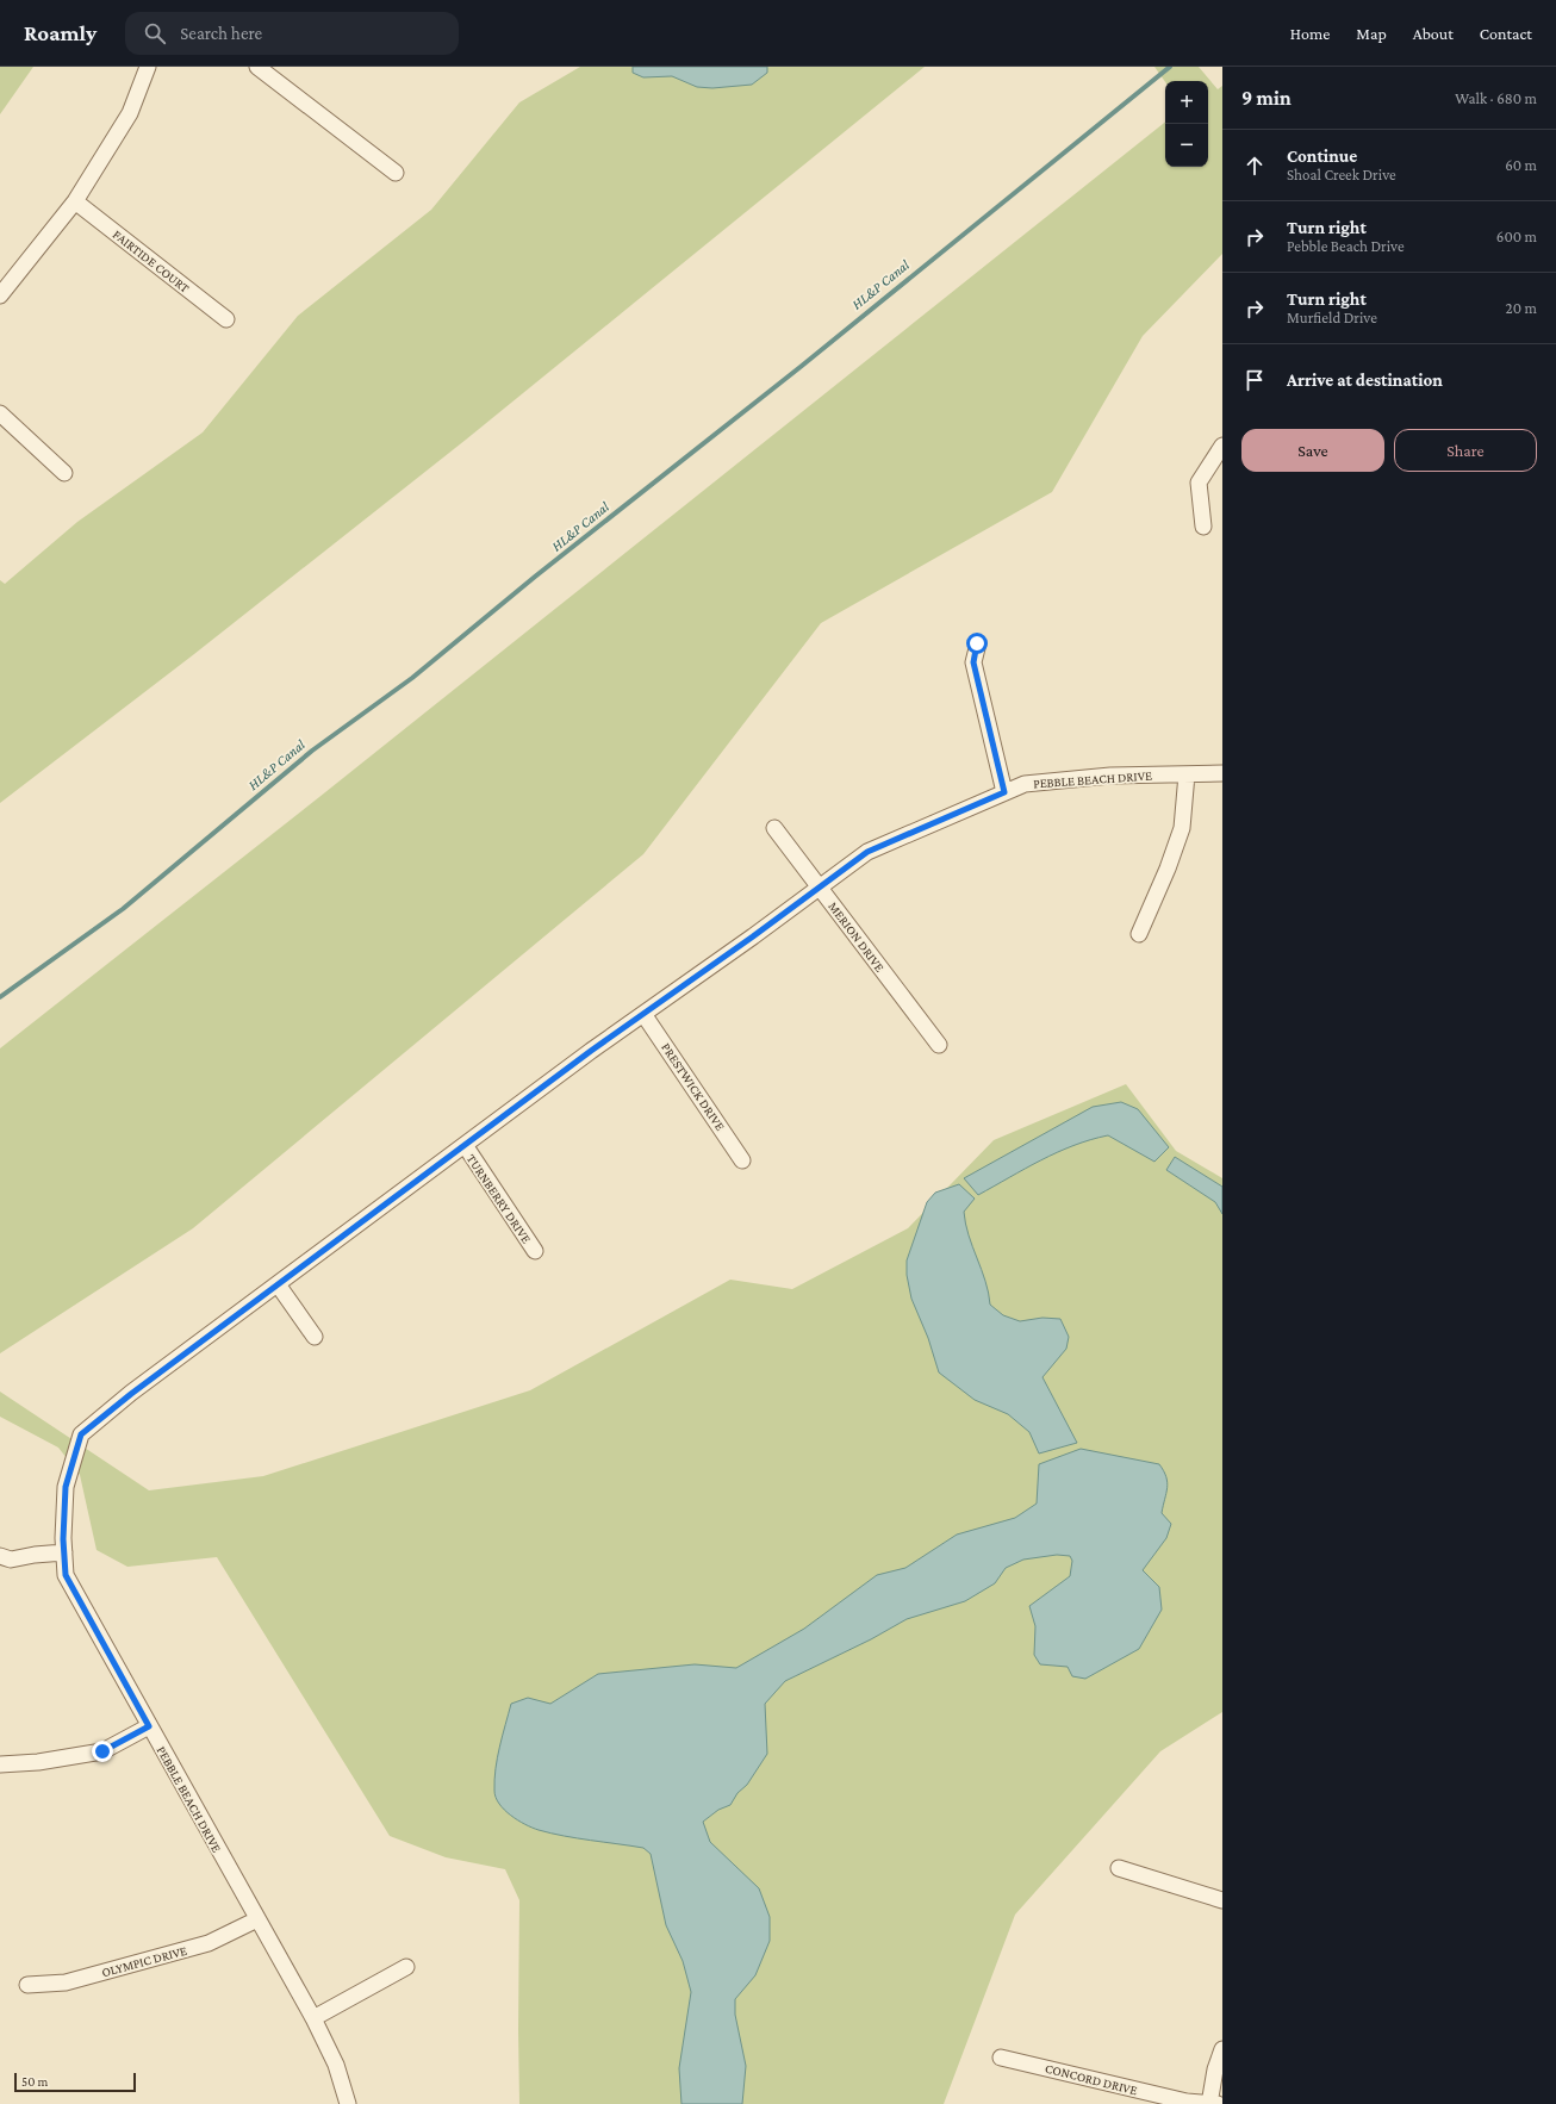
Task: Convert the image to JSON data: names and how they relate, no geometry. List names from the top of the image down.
{
  "streets": {
    "street": [
      "FAIRTIDE COURT",
      "PEBBLE BEACH DRIVE",
      "MERION DRIVE",
      "PRESTWICK DRIVE",
      "TURNBERRY DRIVE",
      "OLYMPIC DRIVE",
      "CONCORD DRIVE"
    ]
  },
  "crossings": [
    ["PEBBLE BEACH DRIVE", "MERION DRIVE"],
    ["PEBBLE BEACH DRIVE", "PRESTWICK DRIVE"],
    ["PEBBLE BEACH DRIVE", "TURNBERRY DRIVE"],
    ["PEBBLE BEACH DRIVE", "OLYMPIC DRIVE"]
  ],
  "water": ["HL&P Canal"],
  "scale_bar": "50 m",
  "page": {
    "header": "Roamly",
    "search": "Search here",
    "nav": [
      "Home",
      "Map",
      "About",
      "Contact"
    ],
    "heading": ["9 min", "Walk · 680 m"],
    "map_buttons": ["+", "−"],
    "list": [
      ["Continue", "Shoal Creek Drive", "60 m"],
      ["Turn right", "Pebble Beach Drive", "600 m"],
      ["Turn right", "Murfield Drive", "20 m"],
      "Arrive at destination"
    ],
    "buttons": ["Save", "Share"],
    "scale": "50 m"
  }
}
